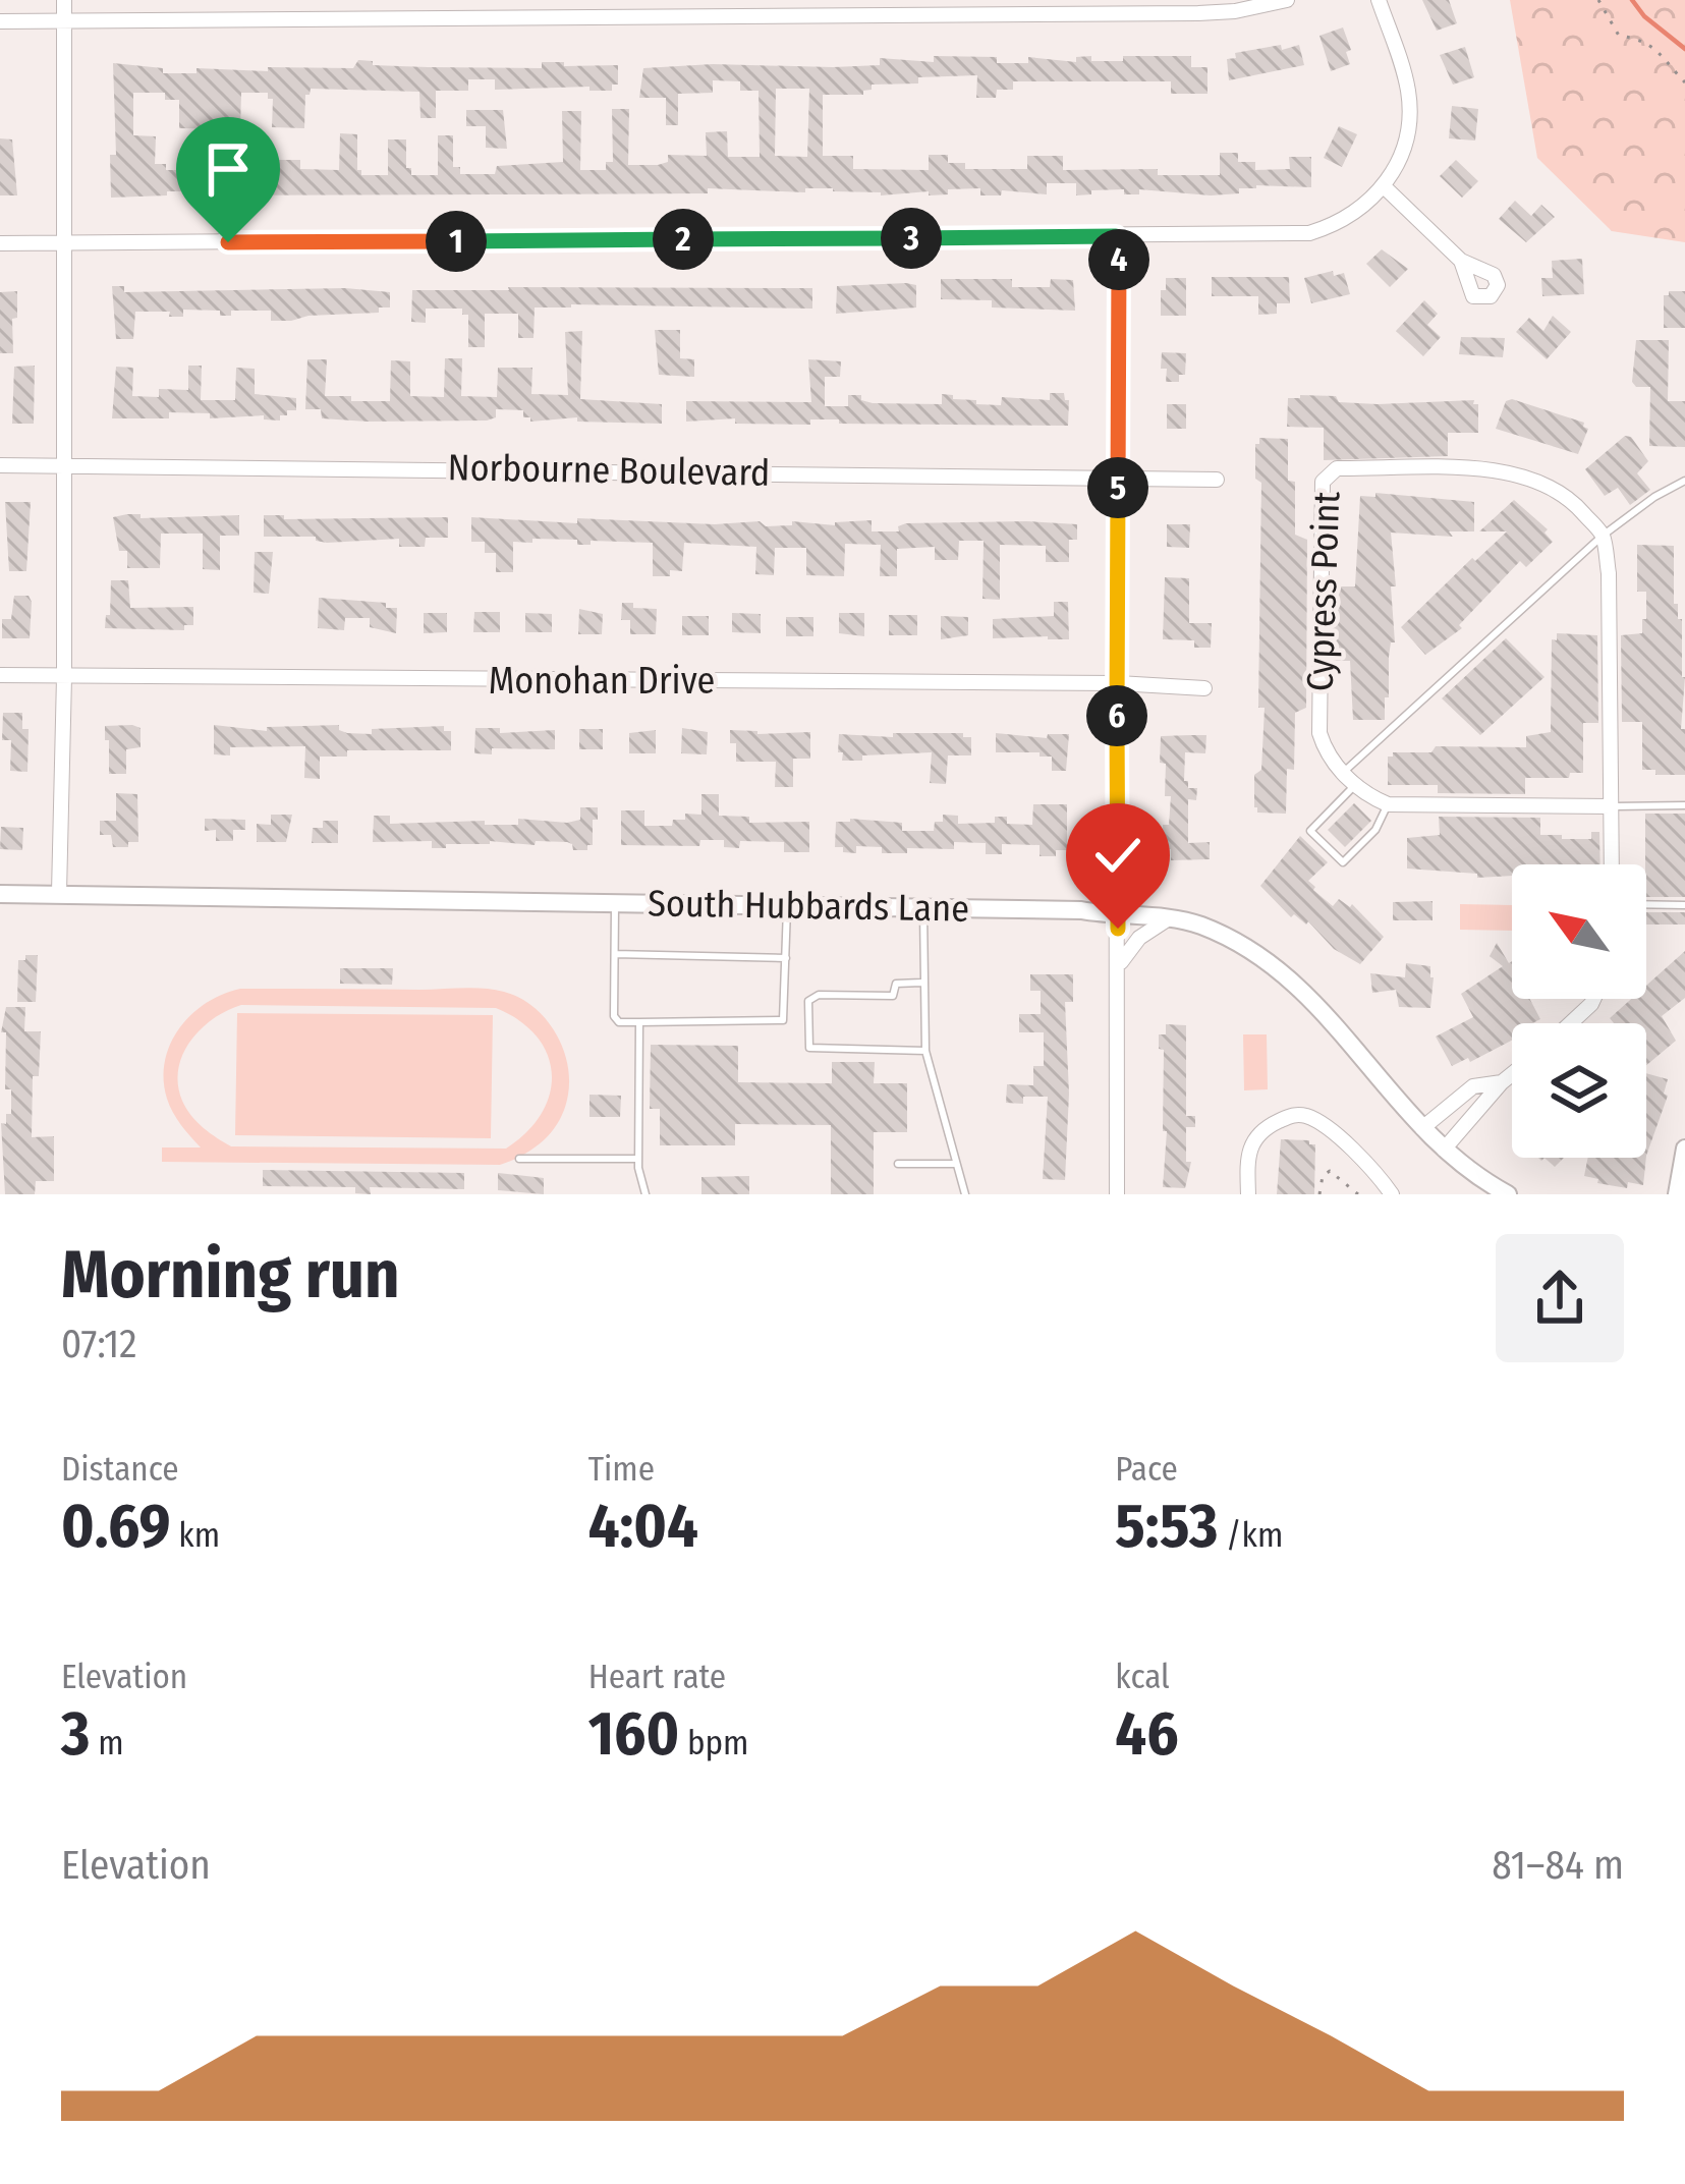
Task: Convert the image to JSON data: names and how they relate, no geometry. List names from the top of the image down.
{
  "streets": {
    "street": [
      "Norbourne Boulevard",
      "Cypress Point",
      "Monohan Drive",
      "South Hubbards Lane"
    ]
  },
  "north": "top left",
  "page": {
    "pins": [
      "3",
      "2",
      "1",
      "4",
      "5",
      "6"
    ],
    "heading": ["Morning run", "07:12"],
    "stats": [
      ["Distance", "0.69 km"],
      ["Time", "4:04"],
      ["Pace", "5:53 /km"],
      ["Elevation", "3 m"],
      ["Heart rate", "160 bpm"],
      ["kcal", "46"]
    ],
    "chart": ["Elevation", "81–84 m"]
  }
}
